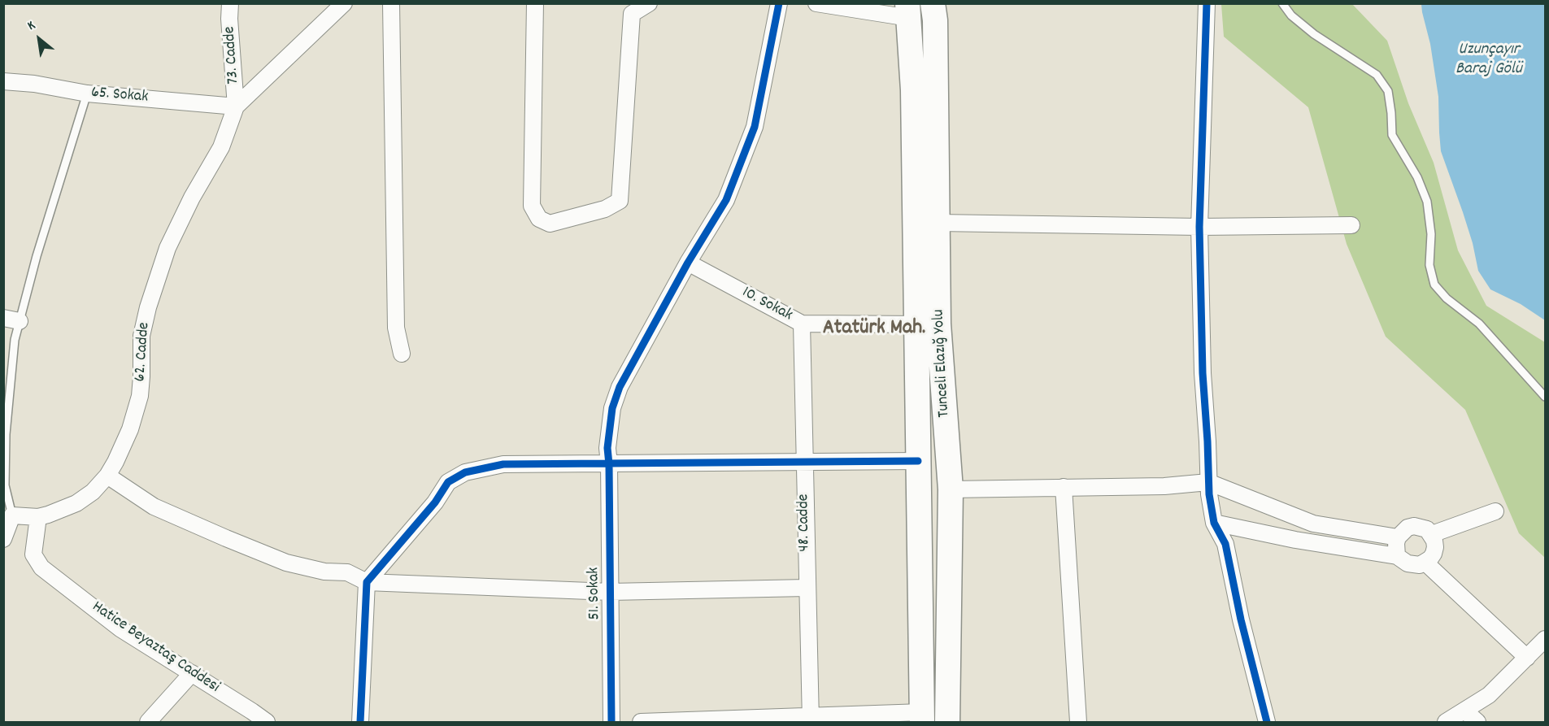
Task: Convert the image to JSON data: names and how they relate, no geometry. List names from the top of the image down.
{
  "streets": {
    "main road": ["Tunceli Elazığ Yolu"],
    "street": [
      "73. Cadde",
      "65. Sokak",
      "10. Sokak",
      "62. Cadde",
      "48. Cadde",
      "51. Sokak",
      "Hatice Beyaztaş Caddesi"
    ]
  },
  "crossings": [
    ["73. Cadde", "65. Sokak"],
    ["73. Cadde", "62. Cadde"],
    ["65. Sokak", "62. Cadde"],
    ["10. Sokak", "Tunceli Elazığ Yolu"],
    ["10. Sokak", "48. Cadde"],
    ["10. Sokak", "51. Sokak"],
    ["62. Cadde", "Hatice Beyaztaş Caddesi"]
  ],
  "districts": ["Atatürk Mah."],
  "water": ["Uzunçayır Baraj Gölü"],
  "north": "top left"
}
